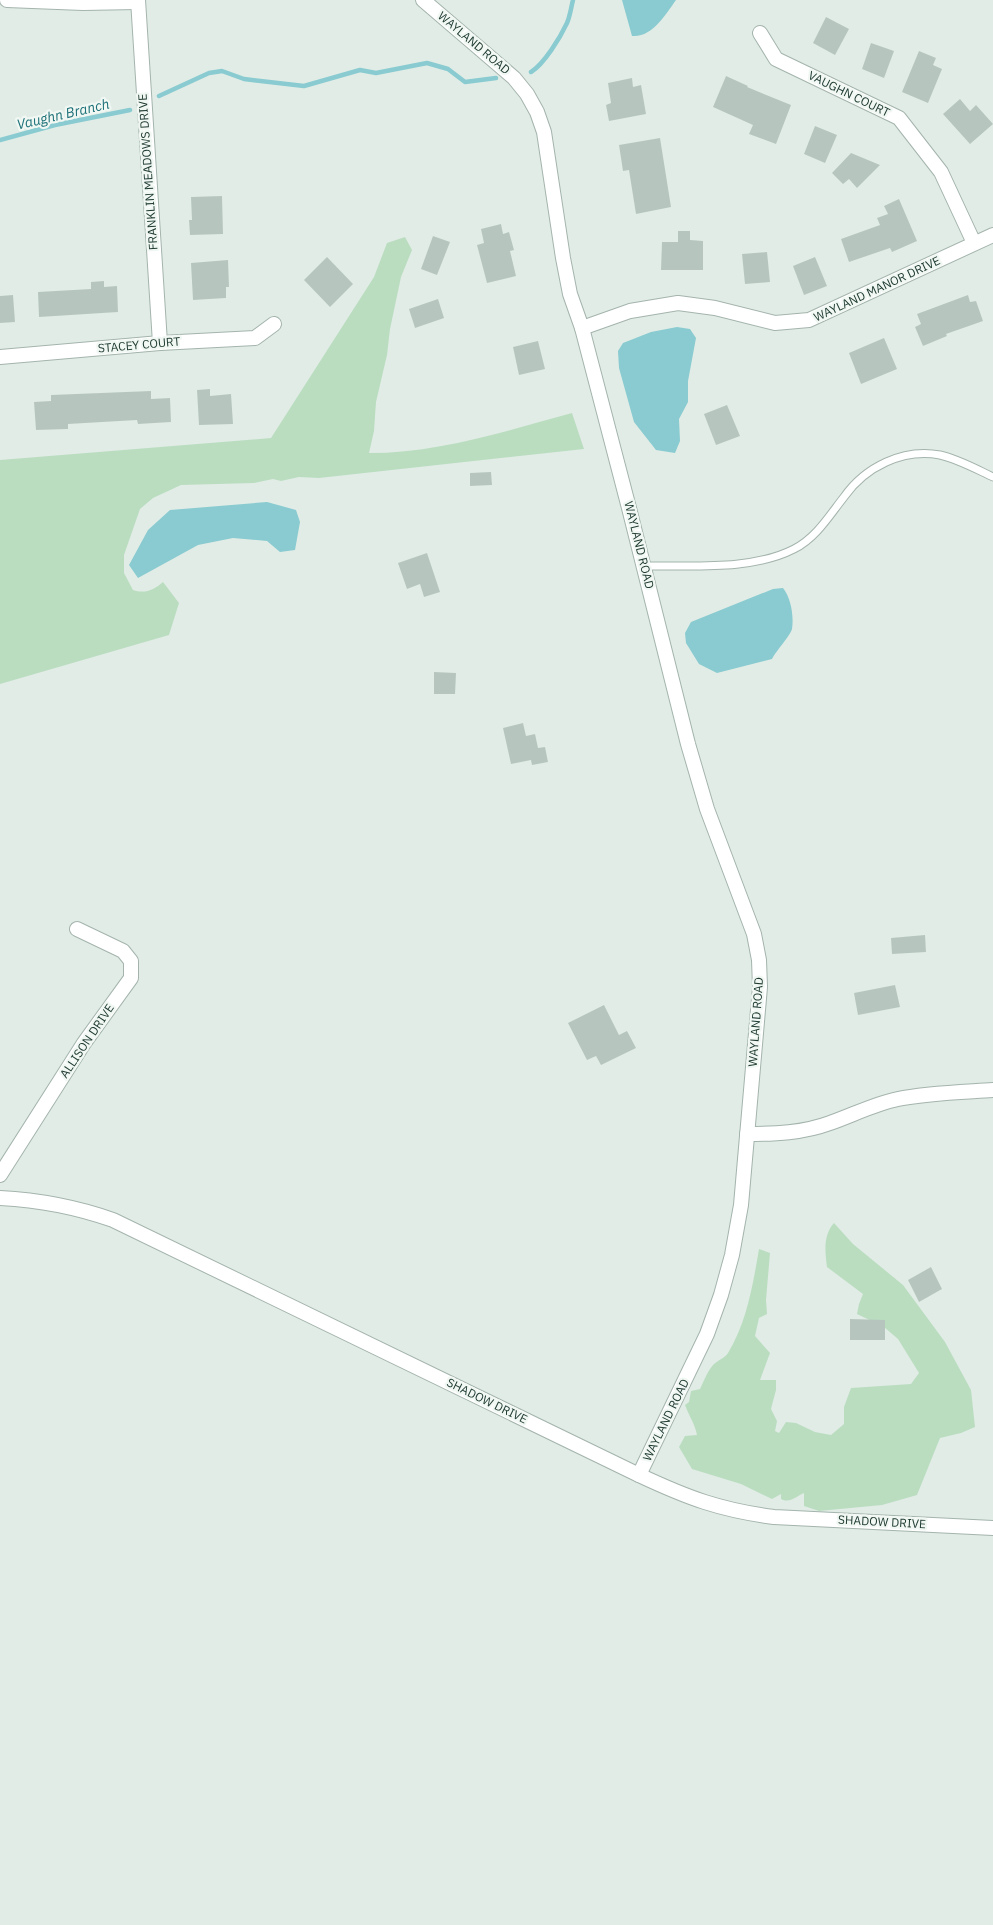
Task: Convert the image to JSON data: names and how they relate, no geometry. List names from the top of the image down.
{
  "streets": {
    "street": [
      "WAYLAND ROAD",
      "VAUGHN COURT",
      "FRANKLIN MEADOWS DRIVE",
      "WAYLAND MANOR DRIVE",
      "STACEY COURT",
      "ALLISON DRIVE",
      "SHADOW DRIVE"
    ]
  },
  "crossings": [
    ["WAYLAND ROAD", "WAYLAND MANOR DRIVE"],
    ["WAYLAND ROAD", "SHADOW DRIVE"],
    ["VAUGHN COURT", "WAYLAND MANOR DRIVE"],
    ["FRANKLIN MEADOWS DRIVE", "STACEY COURT"]
  ],
  "water": ["Vaughn Branch"]
}
